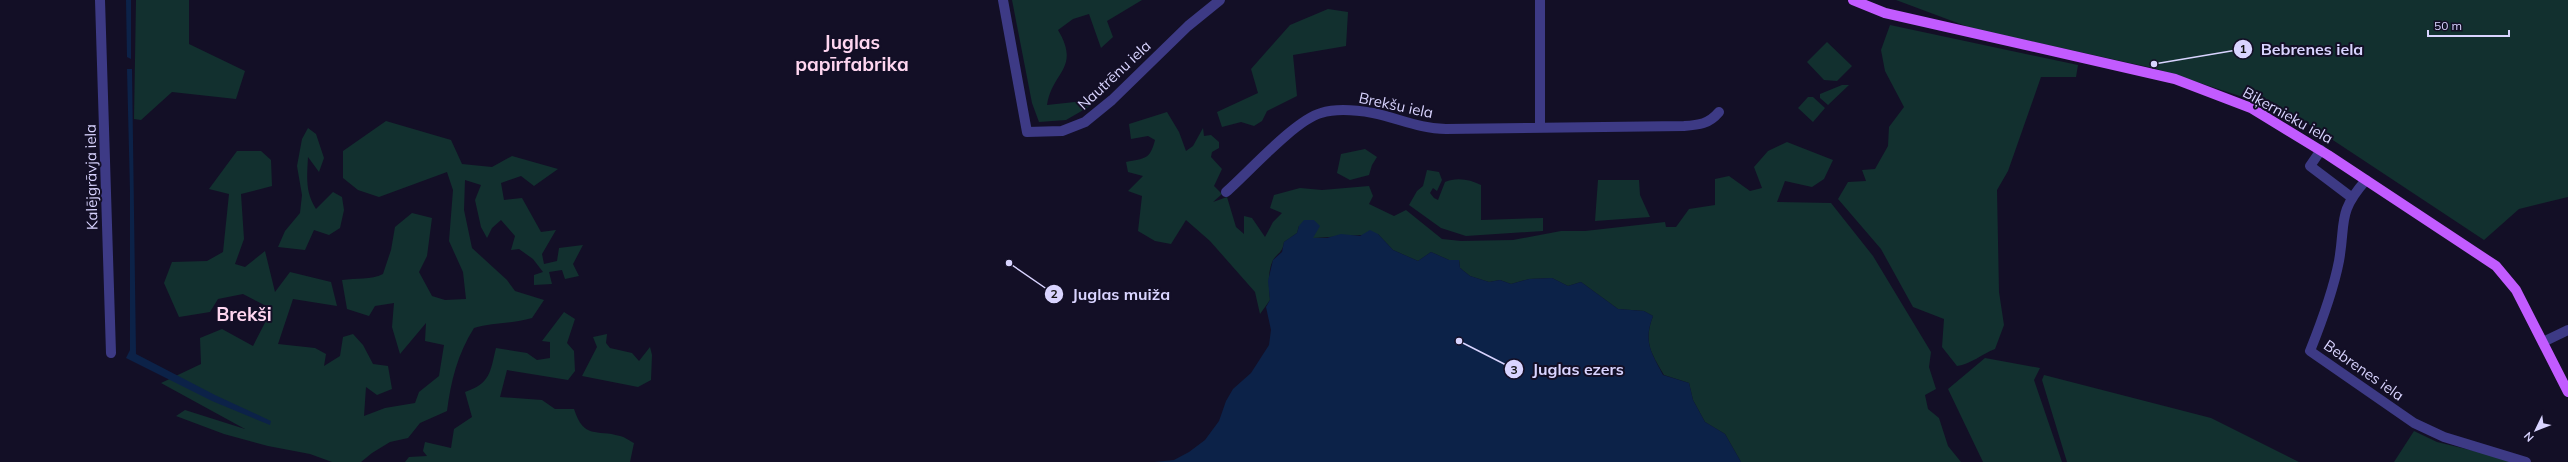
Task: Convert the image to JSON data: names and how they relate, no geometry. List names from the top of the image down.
{
  "streets": {
    "main road": ["Biķernieku iela"],
    "street": [
      "Nautrēnu iela",
      "Brekšu iela",
      "Kalējgrāvja iela",
      "Bebrenes iela"
    ]
  },
  "crossings": [
    ["Biķernieku iela", "Bebrenes iela"]
  ],
  "districts": ["Juglas papīrfabrika", "Brekši"],
  "places": ["Bebrenes iela", "Juglas muiža", "Juglas ezers"],
  "scale_bar": "50 m",
  "north": "bottom left"
}
